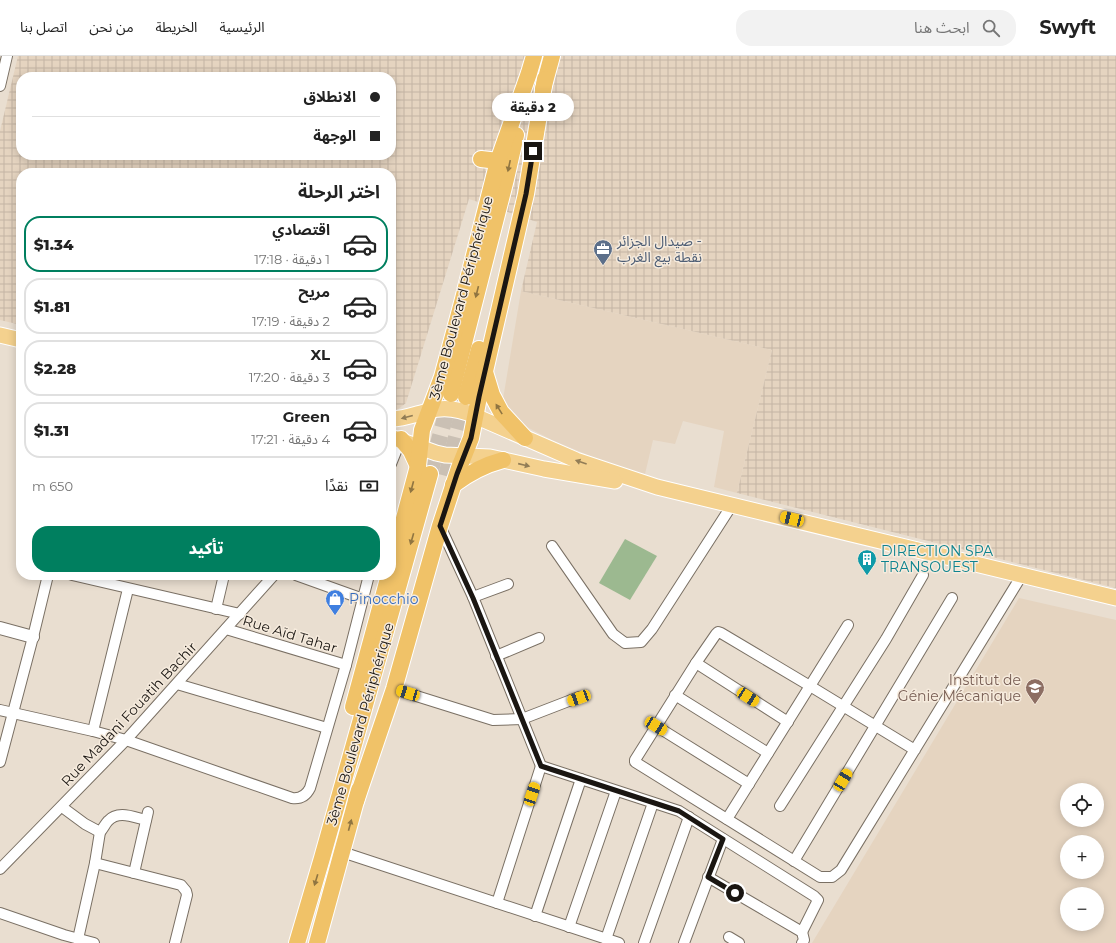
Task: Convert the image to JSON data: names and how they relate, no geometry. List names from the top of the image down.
{
  "streets": {
    "highway": ["3ème Boulevard Périphérique"],
    "street": ["Rue Aïd Tahar", "Rue Madani Fouatih Bachir"]
  },
  "crossings": [
    ["Rue Aïd Tahar", "Rue Madani Fouatih Bachir"]
  ],
  "places": {
    "office": ["صيدال الجزائر - نقطة بيع الغرب"],
    "building": ["DIRECTION SPA TRANSOUEST"],
    "shop": ["Pinocchio"],
    "school or university": ["Institut de Génie Mécanique"]
  },
  "page": {
    "header": "Swyft",
    "search": "ابحث هنا",
    "nav": [
      "الرئيسية",
      "الخريطة",
      "من نحن",
      "اتصل بنا"
    ],
    "banner": ["الانطلاق", "الوجهة"],
    "bubble": "2 دقيقة",
    "heading": "اختر الرحلة",
    "list": [
      {
        "name": "اقتصادي",
        "note": "1 دقيقة · 17:18",
        "value": "$1.34"
      },
      {
        "name": "مريح",
        "note": "2 دقيقة · 17:19",
        "value": "$1.81"
      },
      {
        "name": "XL",
        "note": "3 دقيقة · 17:20",
        "value": "$2.28"
      },
      {
        "name": "Green",
        "note": "4 دقيقة · 17:21",
        "value": "$1.31"
      }
    ],
    "pay": ["نقدًا", "650 m"],
    "buttons": "تأكيد",
    "map_buttons": ["+", "−"]
  }
}
